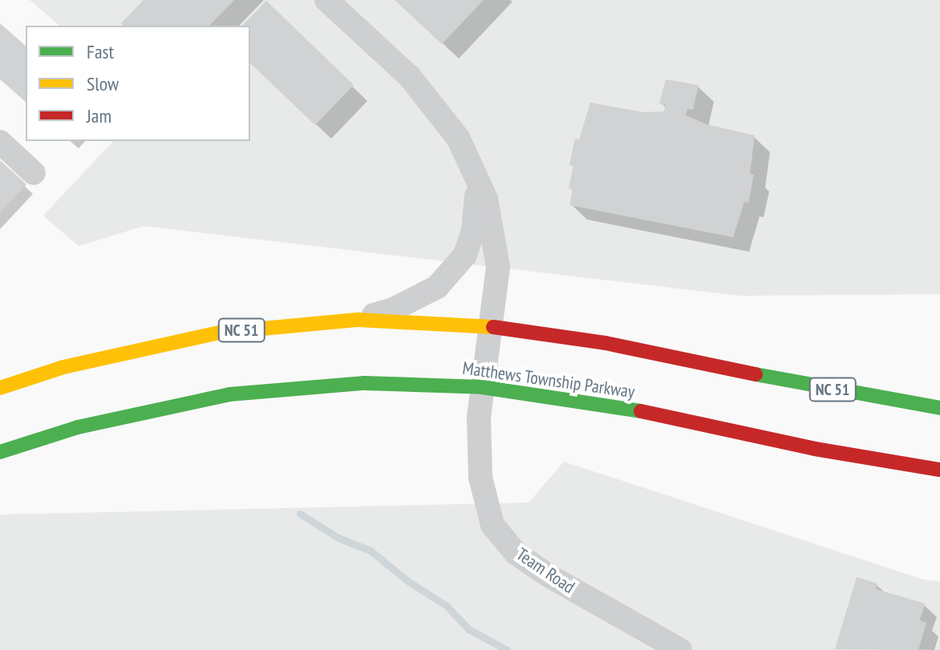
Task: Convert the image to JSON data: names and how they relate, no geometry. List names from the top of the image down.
{
  "streets": {
    "main road": ["NC 51", "Matthews Township Parkway"],
    "street": ["Team Road"]
  },
  "crossings": [
    ["NC 51", "Team Road"],
    ["Matthews Township Parkway", "Team Road"]
  ],
  "legend": ["Fast", "Slow", "Jam"]
}
